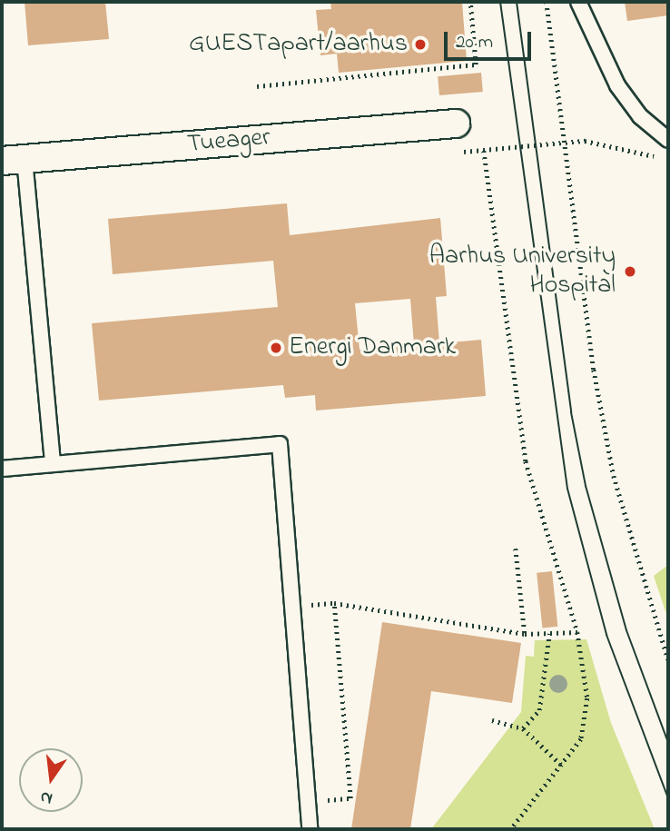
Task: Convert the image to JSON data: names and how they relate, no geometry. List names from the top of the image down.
{
  "streets": {
    "street": ["Tueager"]
  },
  "places": ["GUESTapart/aarhus", "Aarhus University Hospital", "Energi Danmark"],
  "scale_bar": "20 m",
  "north": "bottom"
}
